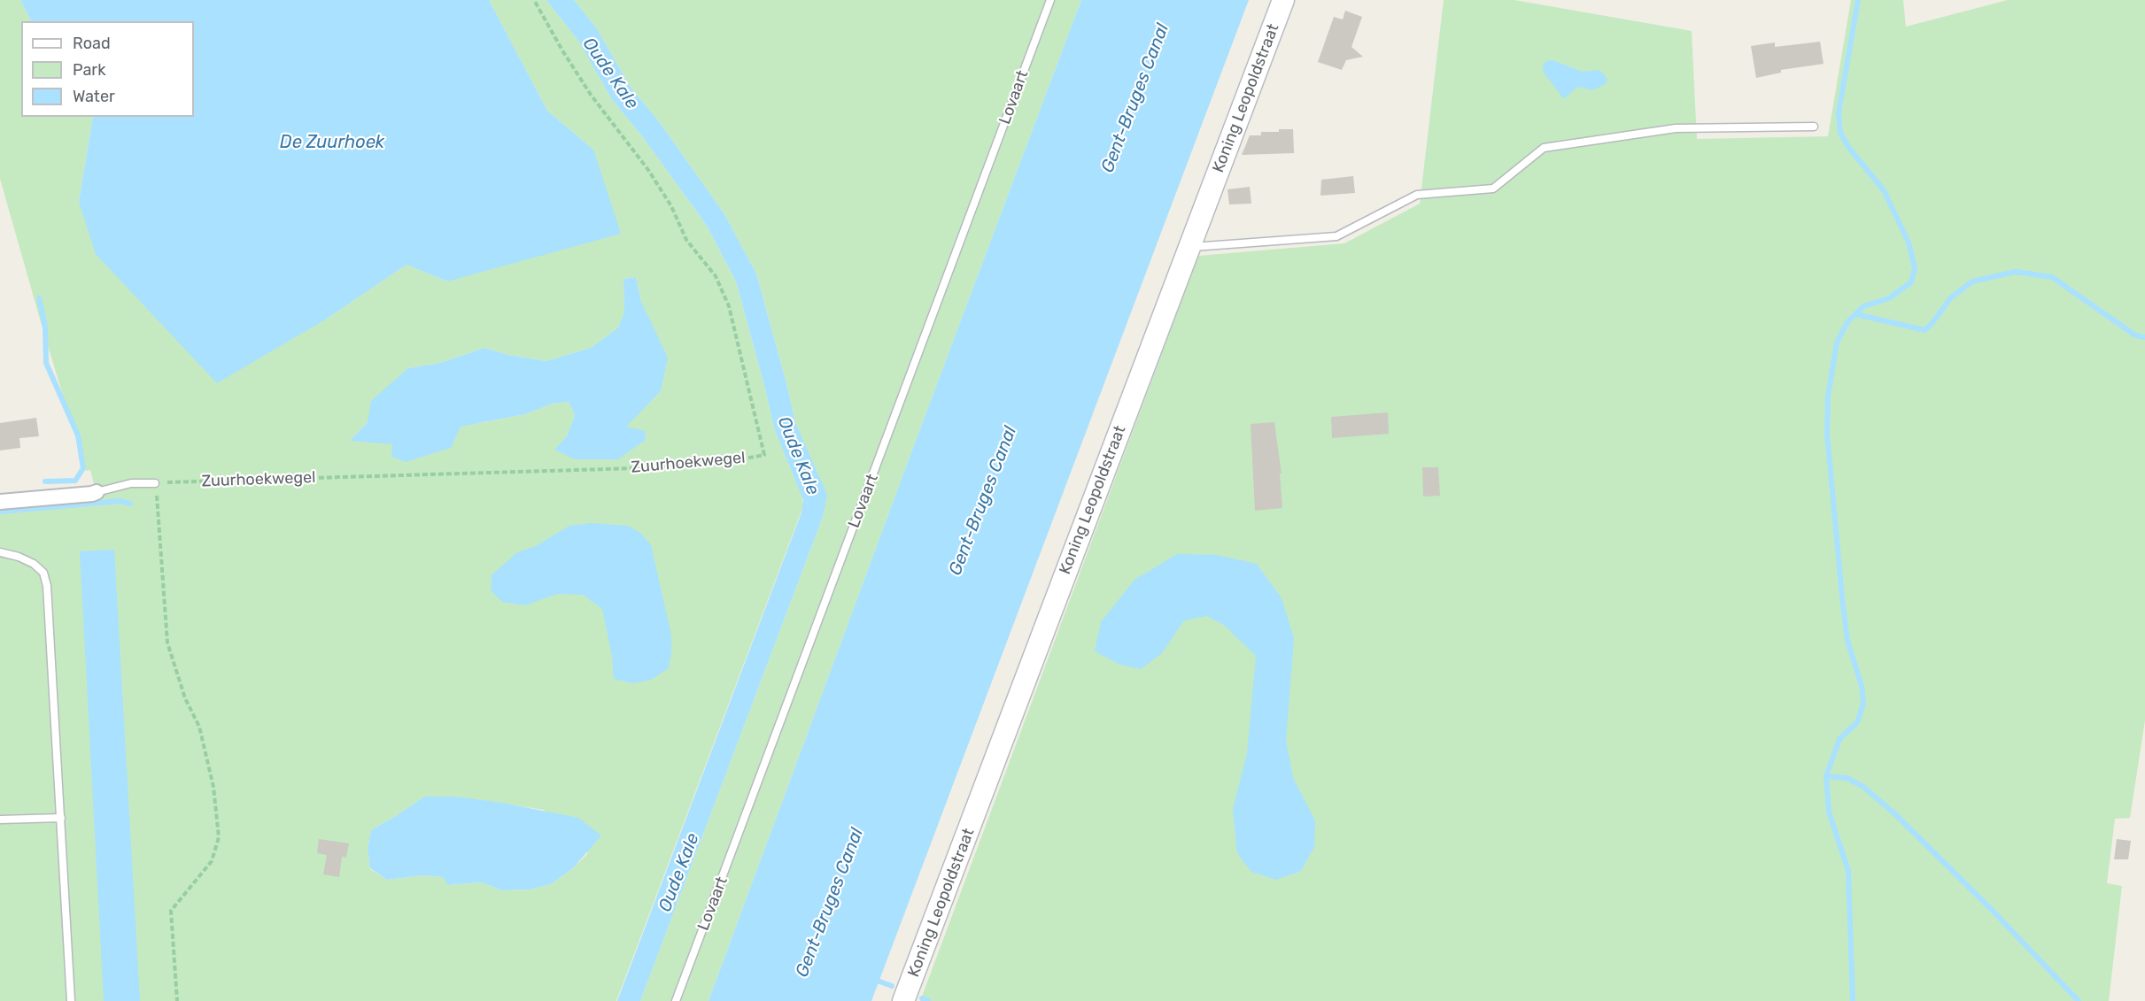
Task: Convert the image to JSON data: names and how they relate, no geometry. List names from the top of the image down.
{
  "streets": {
    "street": ["Koning Leopoldstraat"],
    "lane": ["Lovaart"],
    "path": ["Zuurhoekwegel"]
  },
  "water": ["Oude Kale", "Gent-Bruges Canal", "De Zuurhoek"],
  "legend": ["Road", "Park", "Water"]
}
